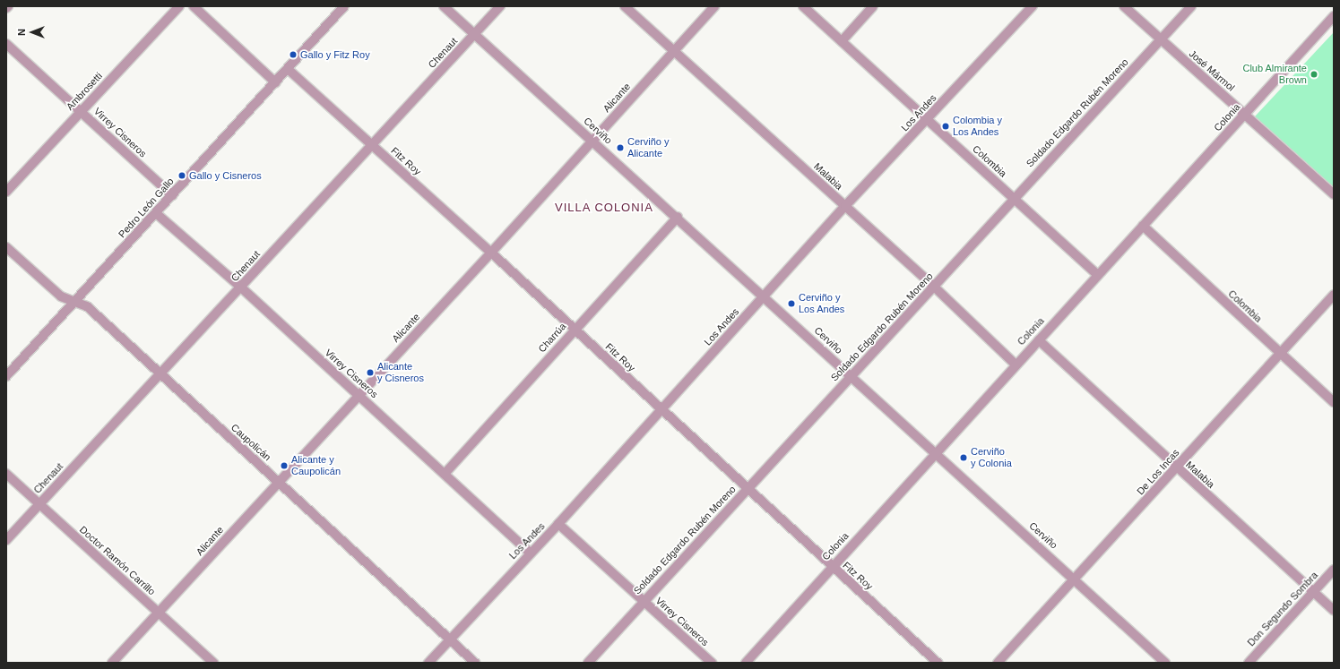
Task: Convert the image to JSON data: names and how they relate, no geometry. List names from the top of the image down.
{
  "streets": {
    "street": [
      "Chenaut",
      "José Mármol",
      "Ambrosetti",
      "Alicante",
      "Los Andes",
      "Soldado Edgardo Rubén Moreno",
      "Colonia",
      "Cerviño",
      "Virrey Cisneros",
      "Fitz Roy",
      "Colombia",
      "Malabia",
      "Pedro León Gallo",
      "Charrúa",
      "Caupolicán",
      "De Los Incas",
      "Doctor Ramón Carrillo",
      "Don Segundo Sombra"
    ]
  },
  "crossings": [
    ["Chenaut", "Cerviño"],
    ["Chenaut", "Virrey Cisneros"],
    ["Chenaut", "Fitz Roy"],
    ["Chenaut", "Caupolicán"],
    ["Chenaut", "Doctor Ramón Carrillo"],
    ["José Mármol", "Soldado Edgardo Rubén Moreno"],
    ["José Mármol", "Colonia"],
    ["Ambrosetti", "Virrey Cisneros"],
    ["Alicante", "Cerviño"],
    ["Alicante", "Virrey Cisneros"],
    ["Alicante", "Fitz Roy"],
    ["Alicante", "Malabia"],
    ["Alicante", "Caupolicán"],
    ["Alicante", "Doctor Ramón Carrillo"],
    ["Los Andes", "Cerviño"],
    ["Los Andes", "Virrey Cisneros"],
    ["Los Andes", "Fitz Roy"],
    ["Los Andes", "Colombia"],
    ["Los Andes", "Malabia"],
    ["Los Andes", "Caupolicán"],
    ["Soldado Edgardo Rubén Moreno", "Cerviño"],
    ["Soldado Edgardo Rubén Moreno", "Virrey Cisneros"],
    ["Soldado Edgardo Rubén Moreno", "Fitz Roy"],
    ["Soldado Edgardo Rubén Moreno", "Colombia"],
    ["Soldado Edgardo Rubén Moreno", "Malabia"],
    ["Colonia", "Cerviño"],
    ["Colonia", "Fitz Roy"],
    ["Colonia", "Colombia"],
    ["Colonia", "Malabia"],
    ["Cerviño", "Charrúa"],
    ["Cerviño", "De Los Incas"],
    ["Virrey Cisneros", "Pedro León Gallo"],
    ["Virrey Cisneros", "Charrúa"],
    ["Fitz Roy", "Pedro León Gallo"],
    ["Fitz Roy", "Charrúa"],
    ["Colombia", "De Los Incas"],
    ["Malabia", "De Los Incas"],
    ["Malabia", "Don Segundo Sombra"],
    ["Pedro León Gallo", "Caupolicán"]
  ],
  "districts": ["VILLA COLONIA"],
  "places": [
    "Gallo y Fitz Roy",
    "Club Almirante Brown",
    "Colombia y Los Andes",
    "Cerviño y Alicante",
    "Gallo y Cisneros",
    "Cerviño y Los Andes",
    "Alicante y Cisneros",
    "Cerviño y Colonia",
    "Alicante y Caupolicán"
  ],
  "north": "left"
}
